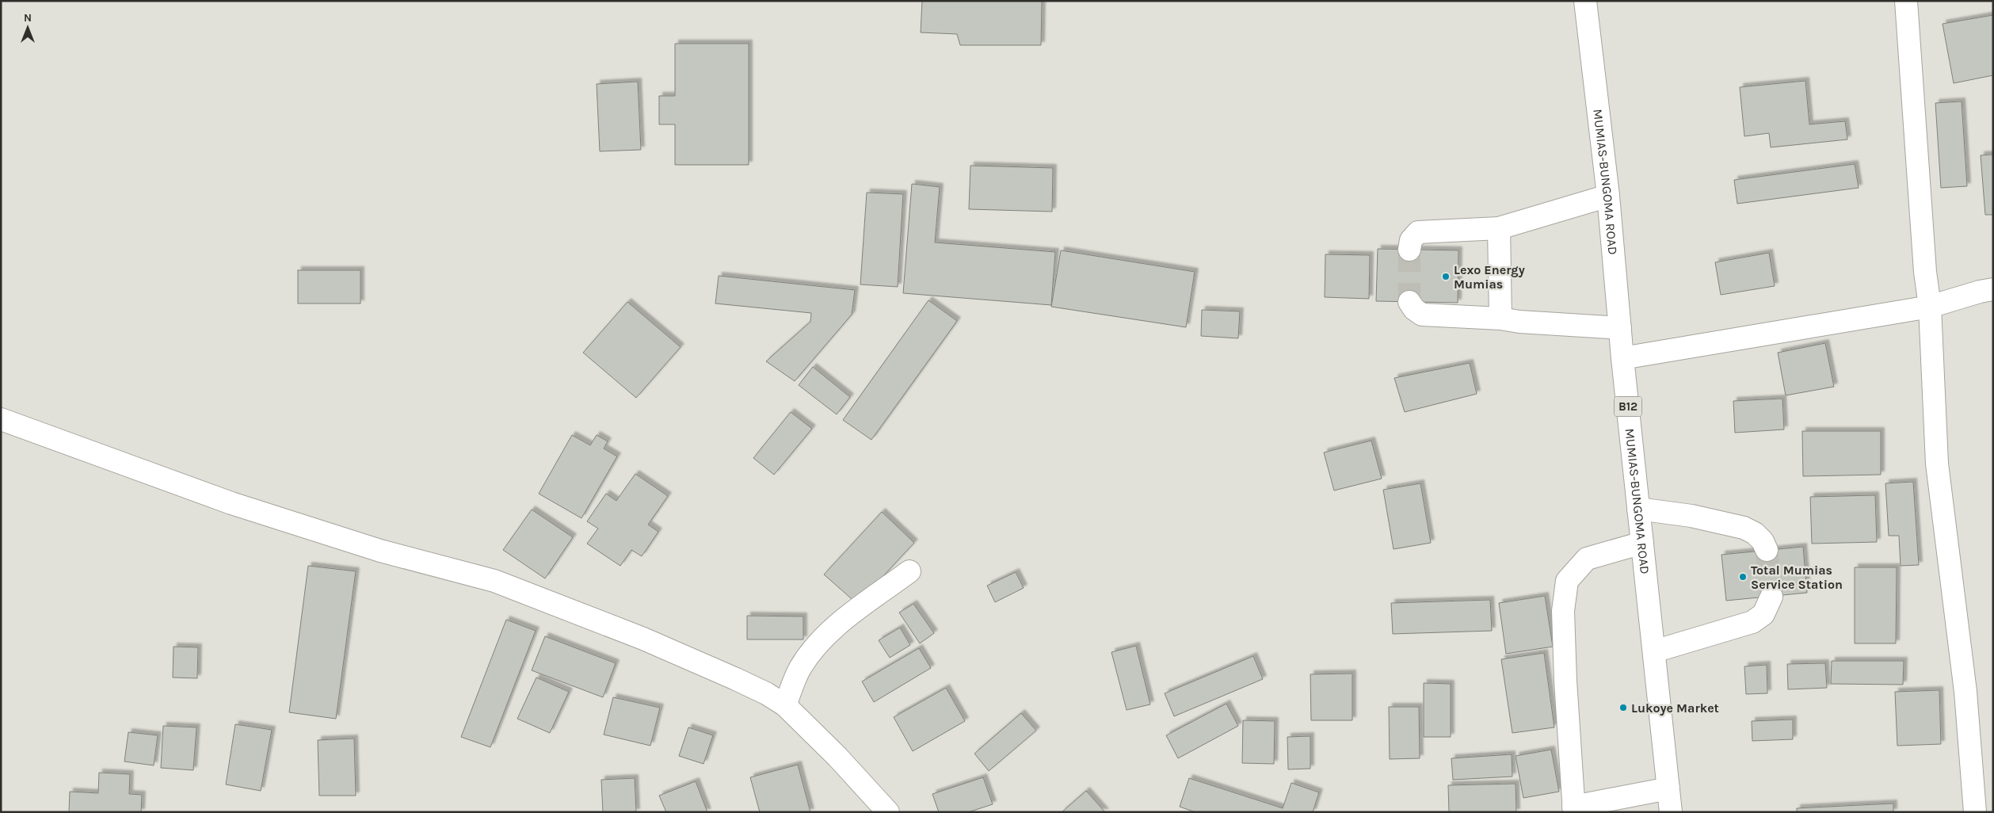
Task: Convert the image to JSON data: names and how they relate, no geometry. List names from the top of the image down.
{
  "streets": {
    "main road": ["MUMIAS-BUNGOMA ROAD", "B12"]
  },
  "places": ["Lexo Energy Mumias", "Total Mumias Service Station", "Lukoye Market"],
  "north": "top"
}
